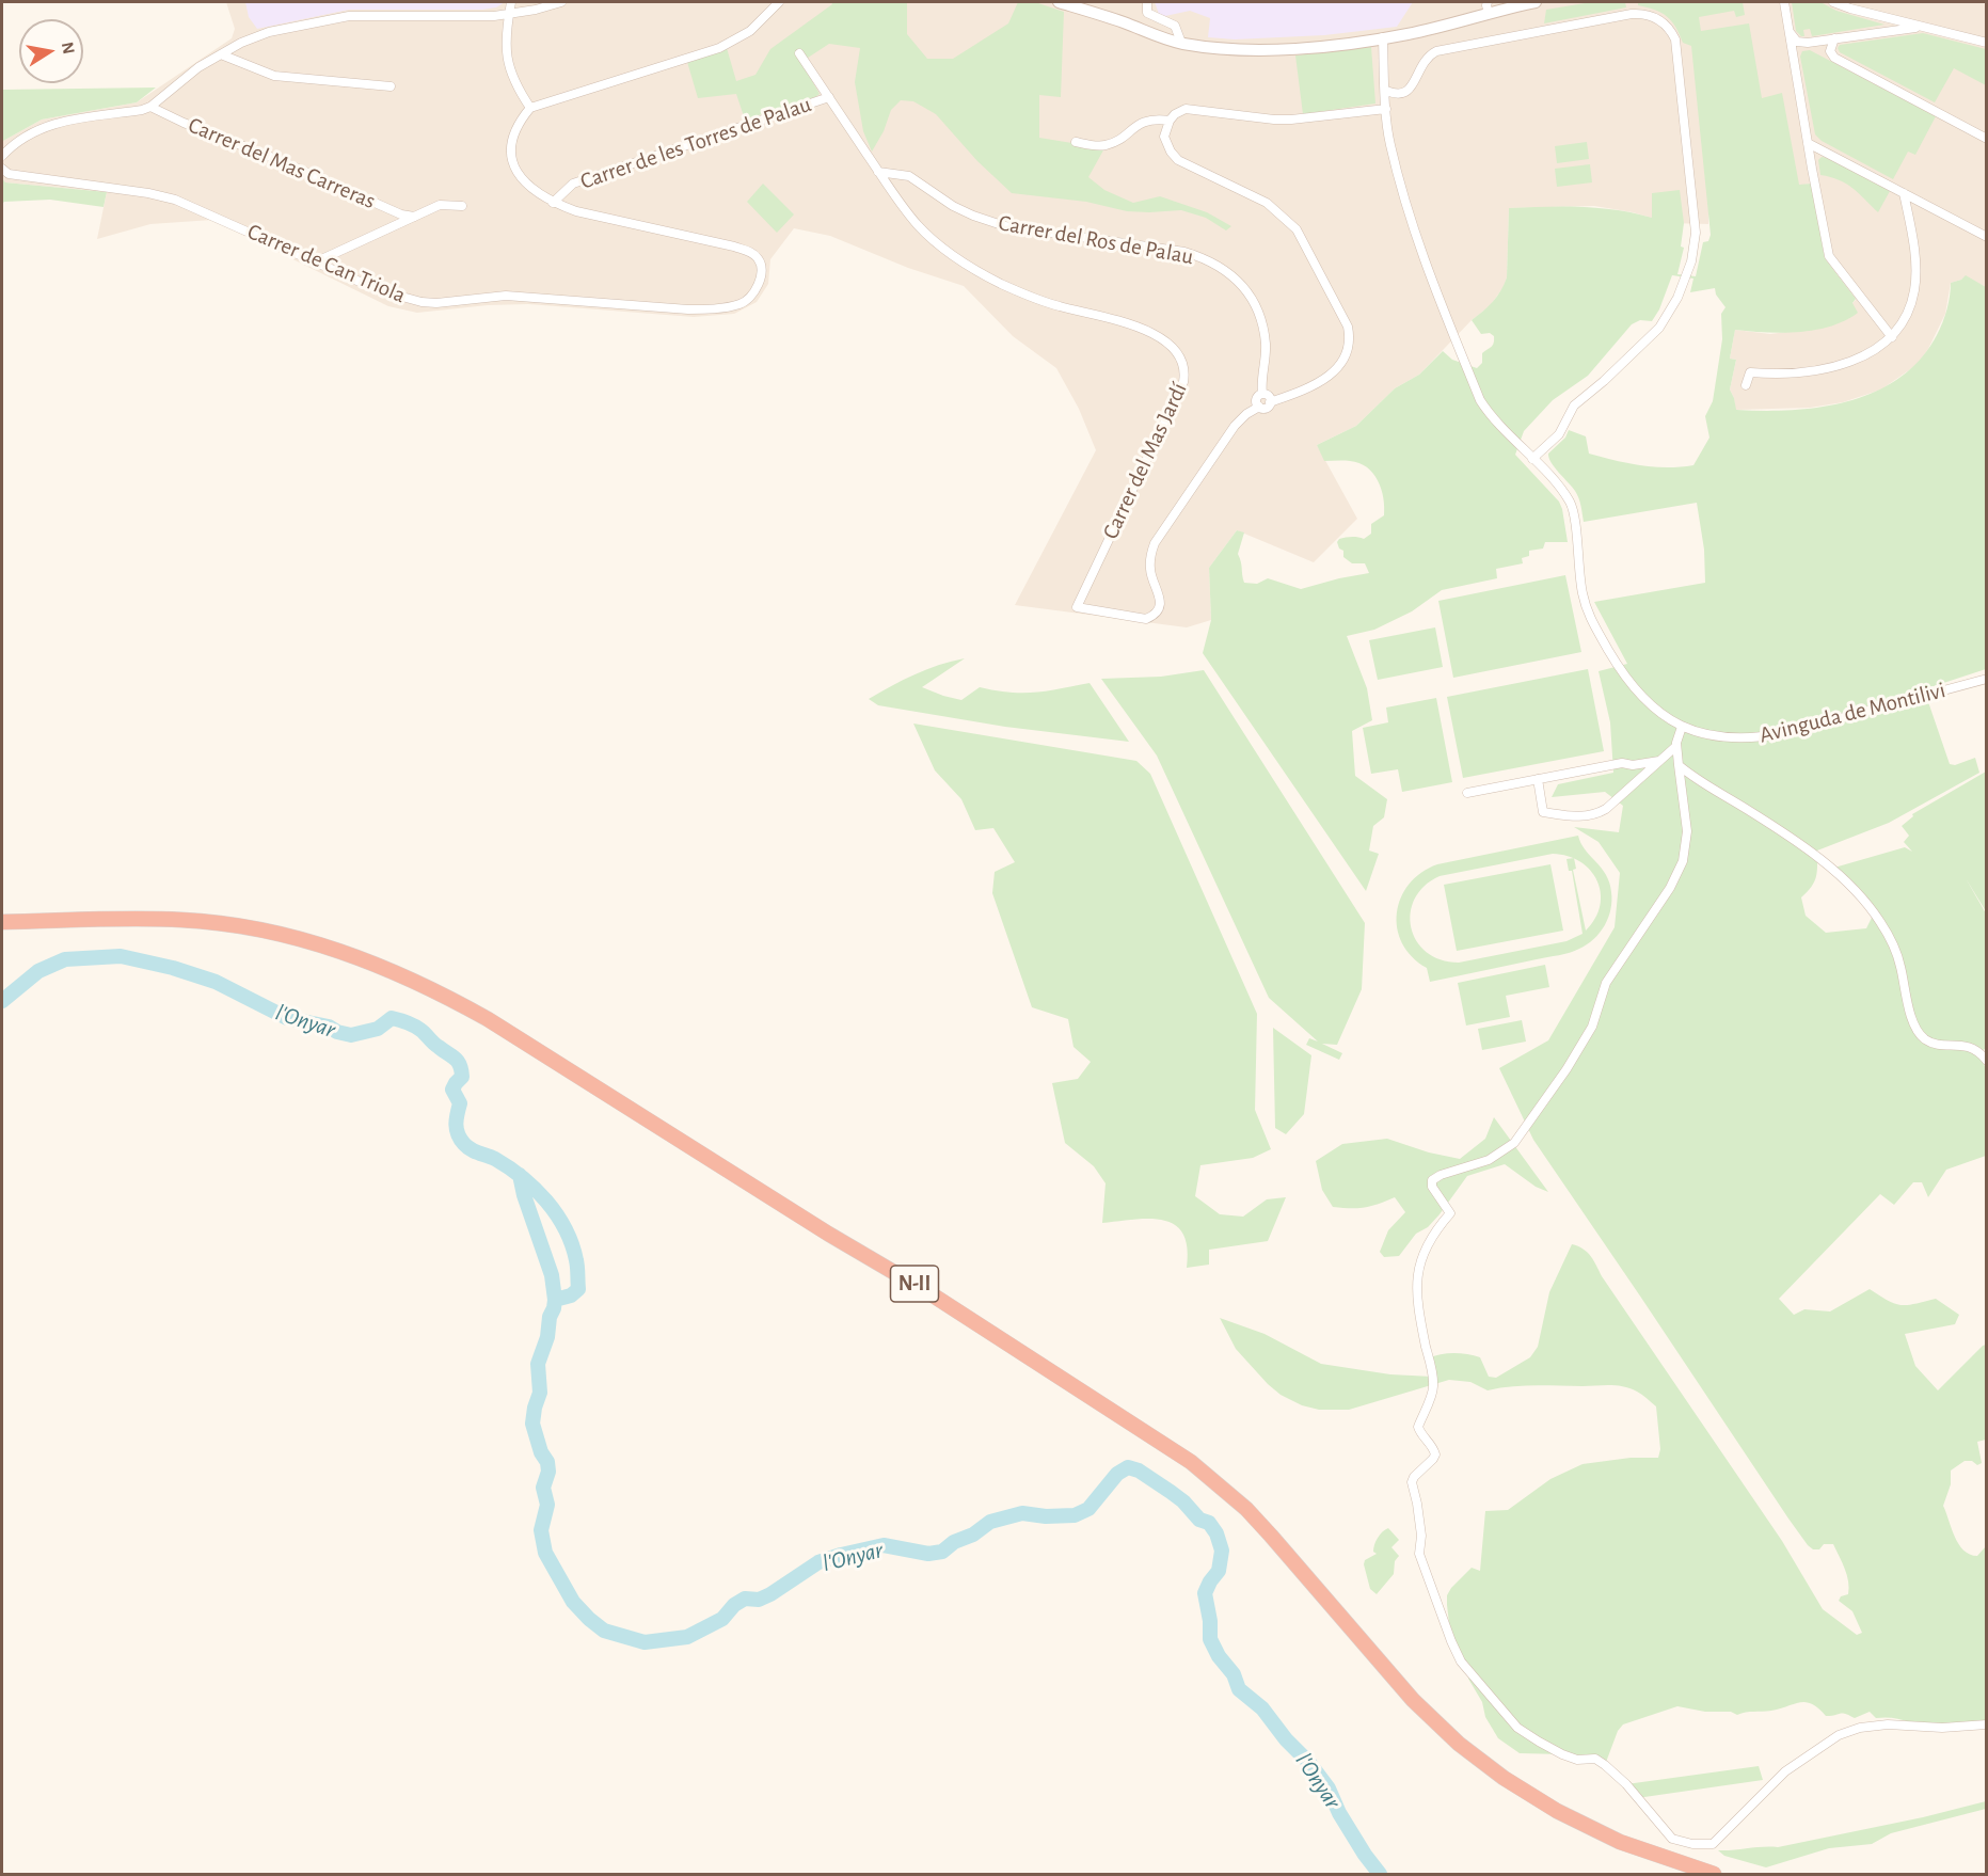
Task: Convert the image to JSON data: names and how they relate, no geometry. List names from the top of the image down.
{
  "streets": {
    "highway": ["N-II"],
    "street": [
      "Carrer de les Torres de Palau",
      "Carrer del Mas Carreras",
      "Carrer del Ros de Palau",
      "Carrer de Can Triola",
      "Carrer del Mas Jardí",
      "Avinguda de Montilivi"
    ]
  },
  "crossings": [
    ["Carrer de les Torres de Palau", "Carrer de Can Triola"],
    ["Carrer de les Torres de Palau", "Carrer del Mas Jardí"],
    ["Carrer del Mas Carreras", "Carrer de Can Triola"],
    ["Carrer del Ros de Palau", "Carrer del Mas Jardí"]
  ],
  "water": ["l'Onyar"],
  "north": "right"
}
